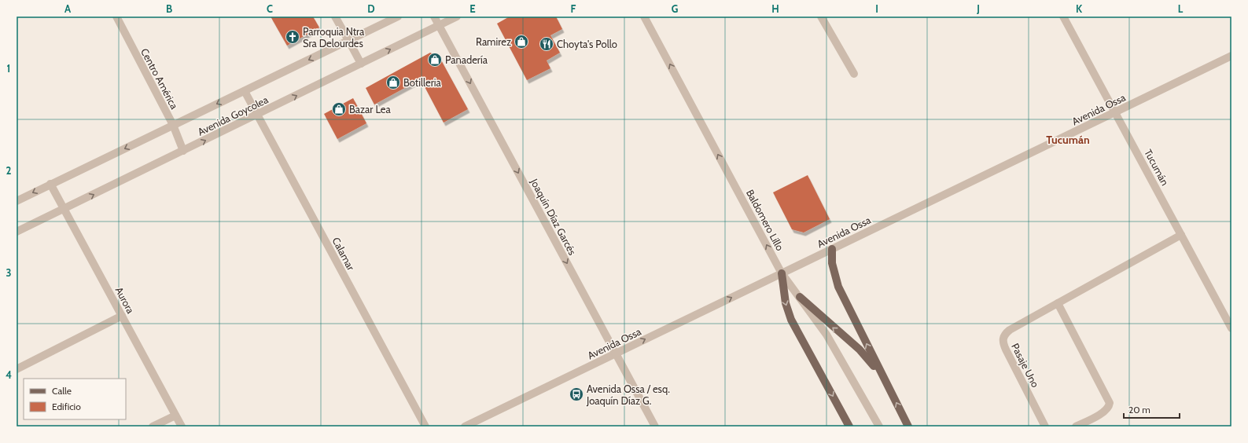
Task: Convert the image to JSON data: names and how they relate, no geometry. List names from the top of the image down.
{
  "streets": {
    "street": [
      "Centro América",
      "Avenida Ossa",
      "Avenida Goycolea",
      "Tucumán",
      "Joaquín Díaz Garcés",
      "Baldomero Lillo",
      "Calamar",
      "Aurora",
      "Pasaje Uno"
    ]
  },
  "crossings": [
    ["Centro América", "Avenida Goycolea"],
    ["Avenida Ossa", "Tucumán"],
    ["Avenida Ossa", "Joaquín Díaz Garcés"],
    ["Avenida Ossa", "Baldomero Lillo"],
    ["Avenida Goycolea", "Joaquín Díaz Garcés"],
    ["Avenida Goycolea", "Calamar"],
    ["Avenida Goycolea", "Aurora"],
    ["Tucumán", "Pasaje Uno"]
  ],
  "one_way": ["Joaquín Díaz Garcés", "Baldomero Lillo"],
  "districts": ["Tucumán"],
  "places": {
    "church": ["Parroquia Ntra Sra Delourdes"],
    "shop": [
      "Ramirez",
      "Panadería",
      "Botilleria",
      "Bazar Lea"
    ],
    "restaurant": ["Choyta's Pollo"],
    "bus stop": ["Avenida Ossa / esq. Joaquín Díaz G."]
  },
  "legend": ["Calle", "Edificio"],
  "scale_bar": "20 m",
  "grid": {
    "columns": [
      "A",
      "B",
      "C",
      "D",
      "E",
      "F",
      "G",
      "H",
      "I",
      "J",
      "K",
      "L"
    ],
    "rows": [
      "1",
      "2",
      "3",
      "4"
    ]
  }
}
